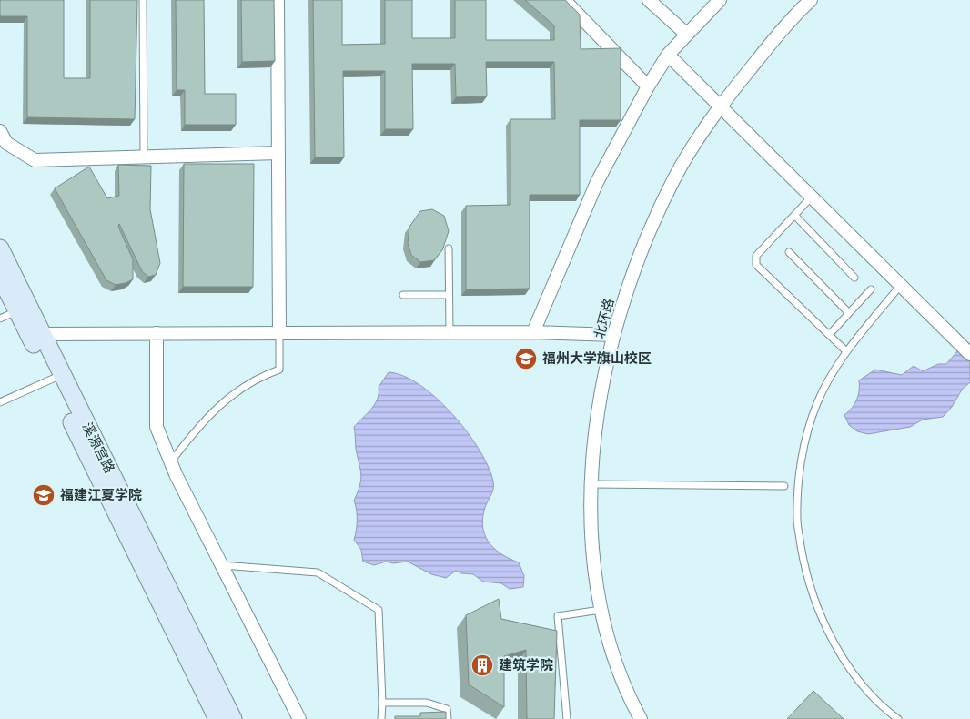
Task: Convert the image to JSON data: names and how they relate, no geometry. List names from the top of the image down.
{
  "streets": {
    "main road": ["溪源宫路"],
    "street": ["北环路"]
  },
  "places": {
    "school or university": ["福州大学旗山校区", "福建江夏学院"],
    "building": ["建筑学院"]
  }
}
